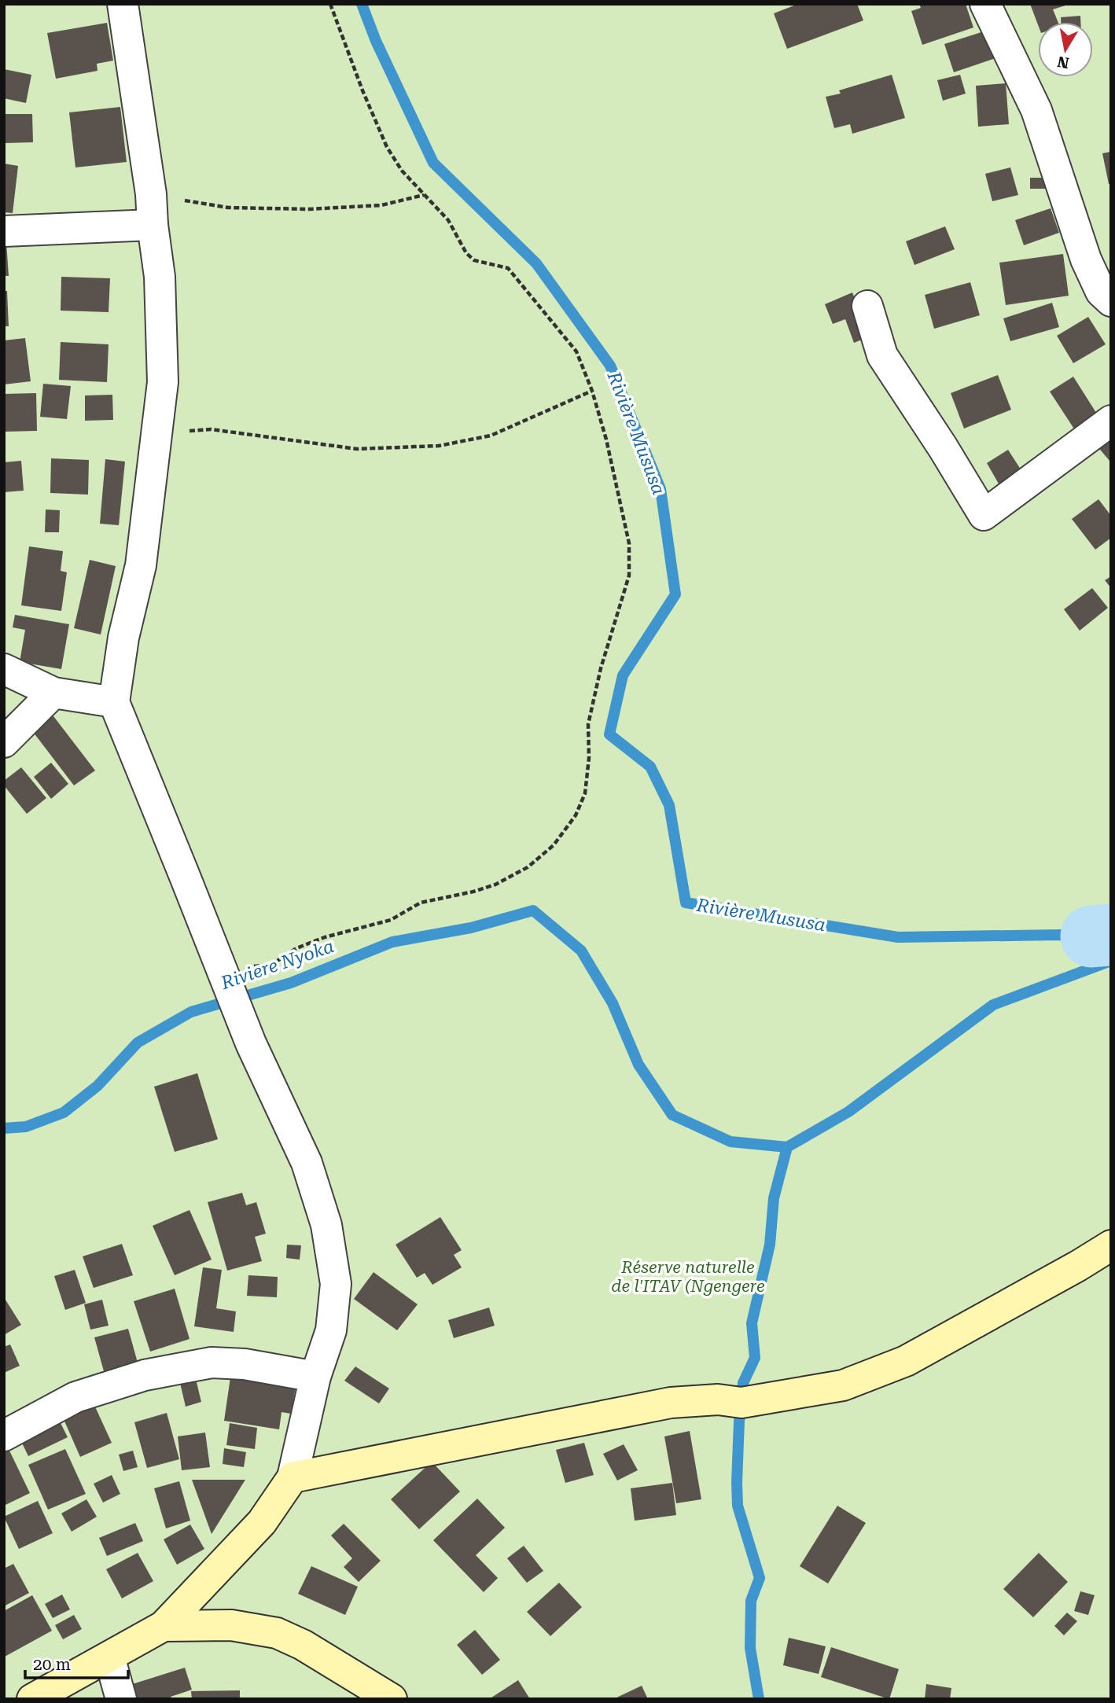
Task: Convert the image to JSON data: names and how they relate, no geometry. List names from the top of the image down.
{
  "water": ["Rivière Mususa", "Riviere Nyoka"],
  "parks": ["Réserve naturelle de l'ITAV (Ngengere"],
  "scale_bar": "20 m",
  "north": "bottom"
}
